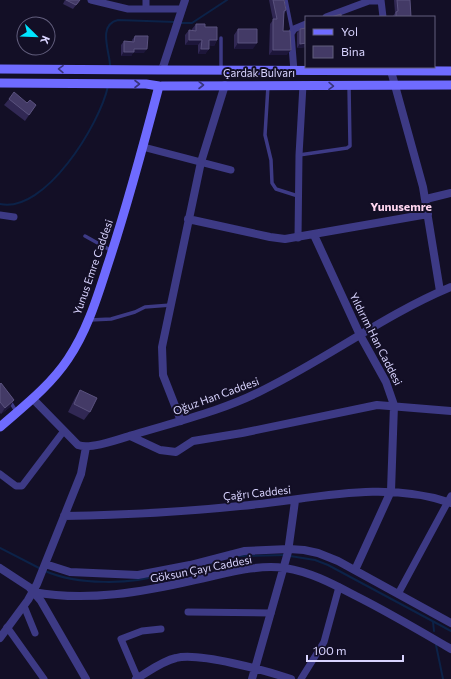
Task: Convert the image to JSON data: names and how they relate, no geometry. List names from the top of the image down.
{
  "streets": {
    "main road": ["Çardak Bulvarı", "Yunus Emre Caddesi"],
    "street": [
      "Yıldırım Han Caddesi",
      "Oğuz Han Caddesi",
      "Çağrı Caddesi",
      "Göksun Çayı Caddesi"
    ]
  },
  "crossings": [
    ["Çardak Bulvarı", "Yunus Emre Caddesi"],
    ["Yıldırım Han Caddesi", "Oğuz Han Caddesi"],
    ["Yıldırım Han Caddesi", "Çağrı Caddesi"],
    ["Yıldırım Han Caddesi", "Göksun Çayı Caddesi"]
  ],
  "districts": ["Yunusemre"],
  "legend": ["Yol", "Bina"],
  "scale_bar": "100 m",
  "north": "bottom right"
}
